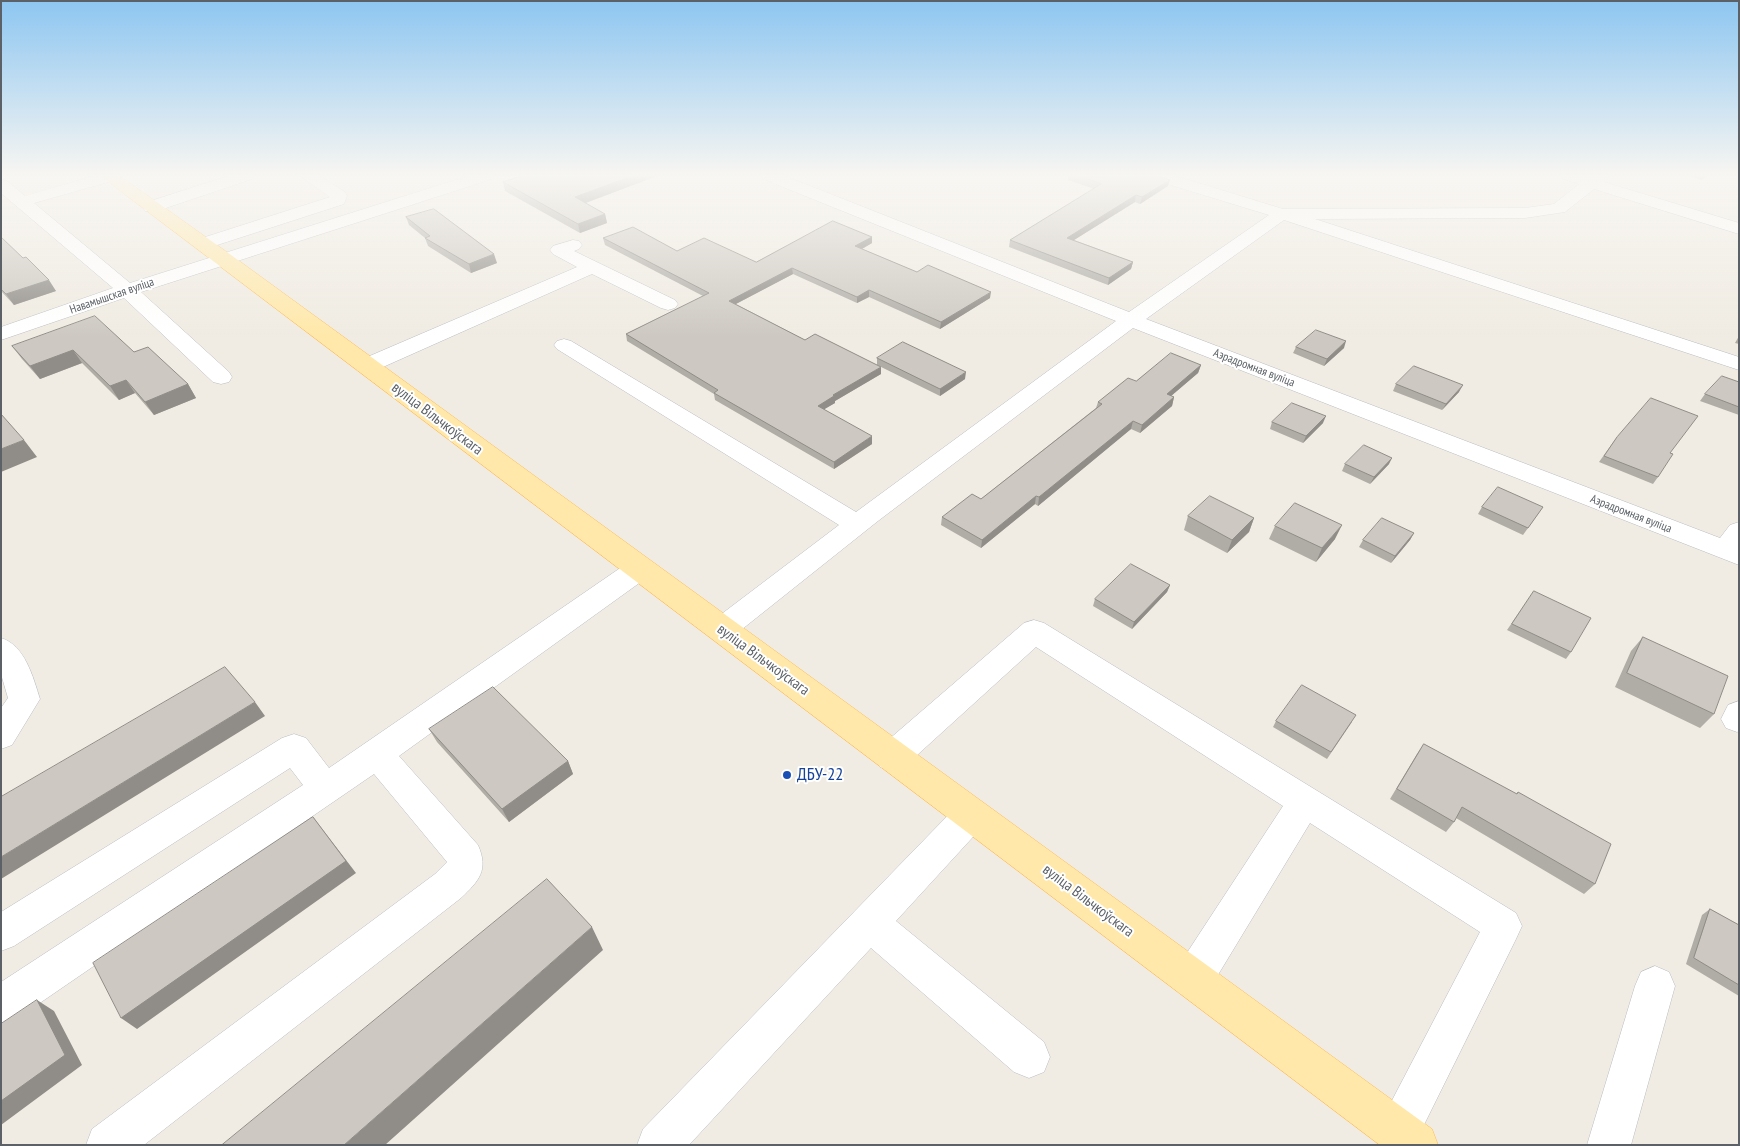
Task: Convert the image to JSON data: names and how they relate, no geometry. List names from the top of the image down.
{
  "streets": {
    "main road": ["вуліца Вільчкоўскага"],
    "street": ["Навамышская вуліца", "Аэрадромная вуліца"]
  },
  "crossings": [
    ["Навамышская вуліца", "вуліца Вільчкоўскага"]
  ],
  "places": ["ДБУ-22"]
}
